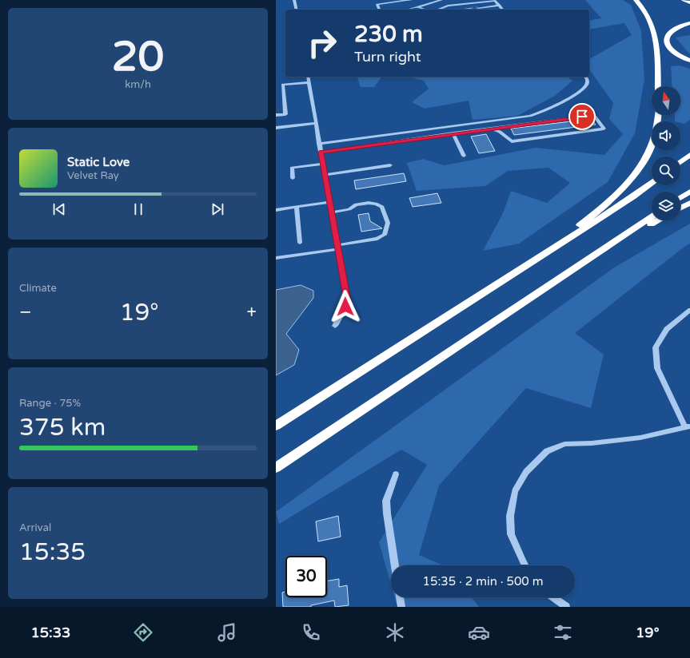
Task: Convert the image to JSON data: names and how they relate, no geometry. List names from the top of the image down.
{
  "north": "top",
  "page": {
    "tile": [
      ["20", "km/h"],
      "Climate",
      ["Range · 75%", "375 km"],
      ["Arrival", "15:35"]
    ],
    "turn": ["230 m", "Turn right"],
    "song": ["Static Love", "Velvet Ray"],
    "heat": ["−", "19°", "+"],
    "limit": "30",
    "trip": "15:35 · 2 min · 500 m",
    "tabs": ["15:33", "19°"]
  }
}
